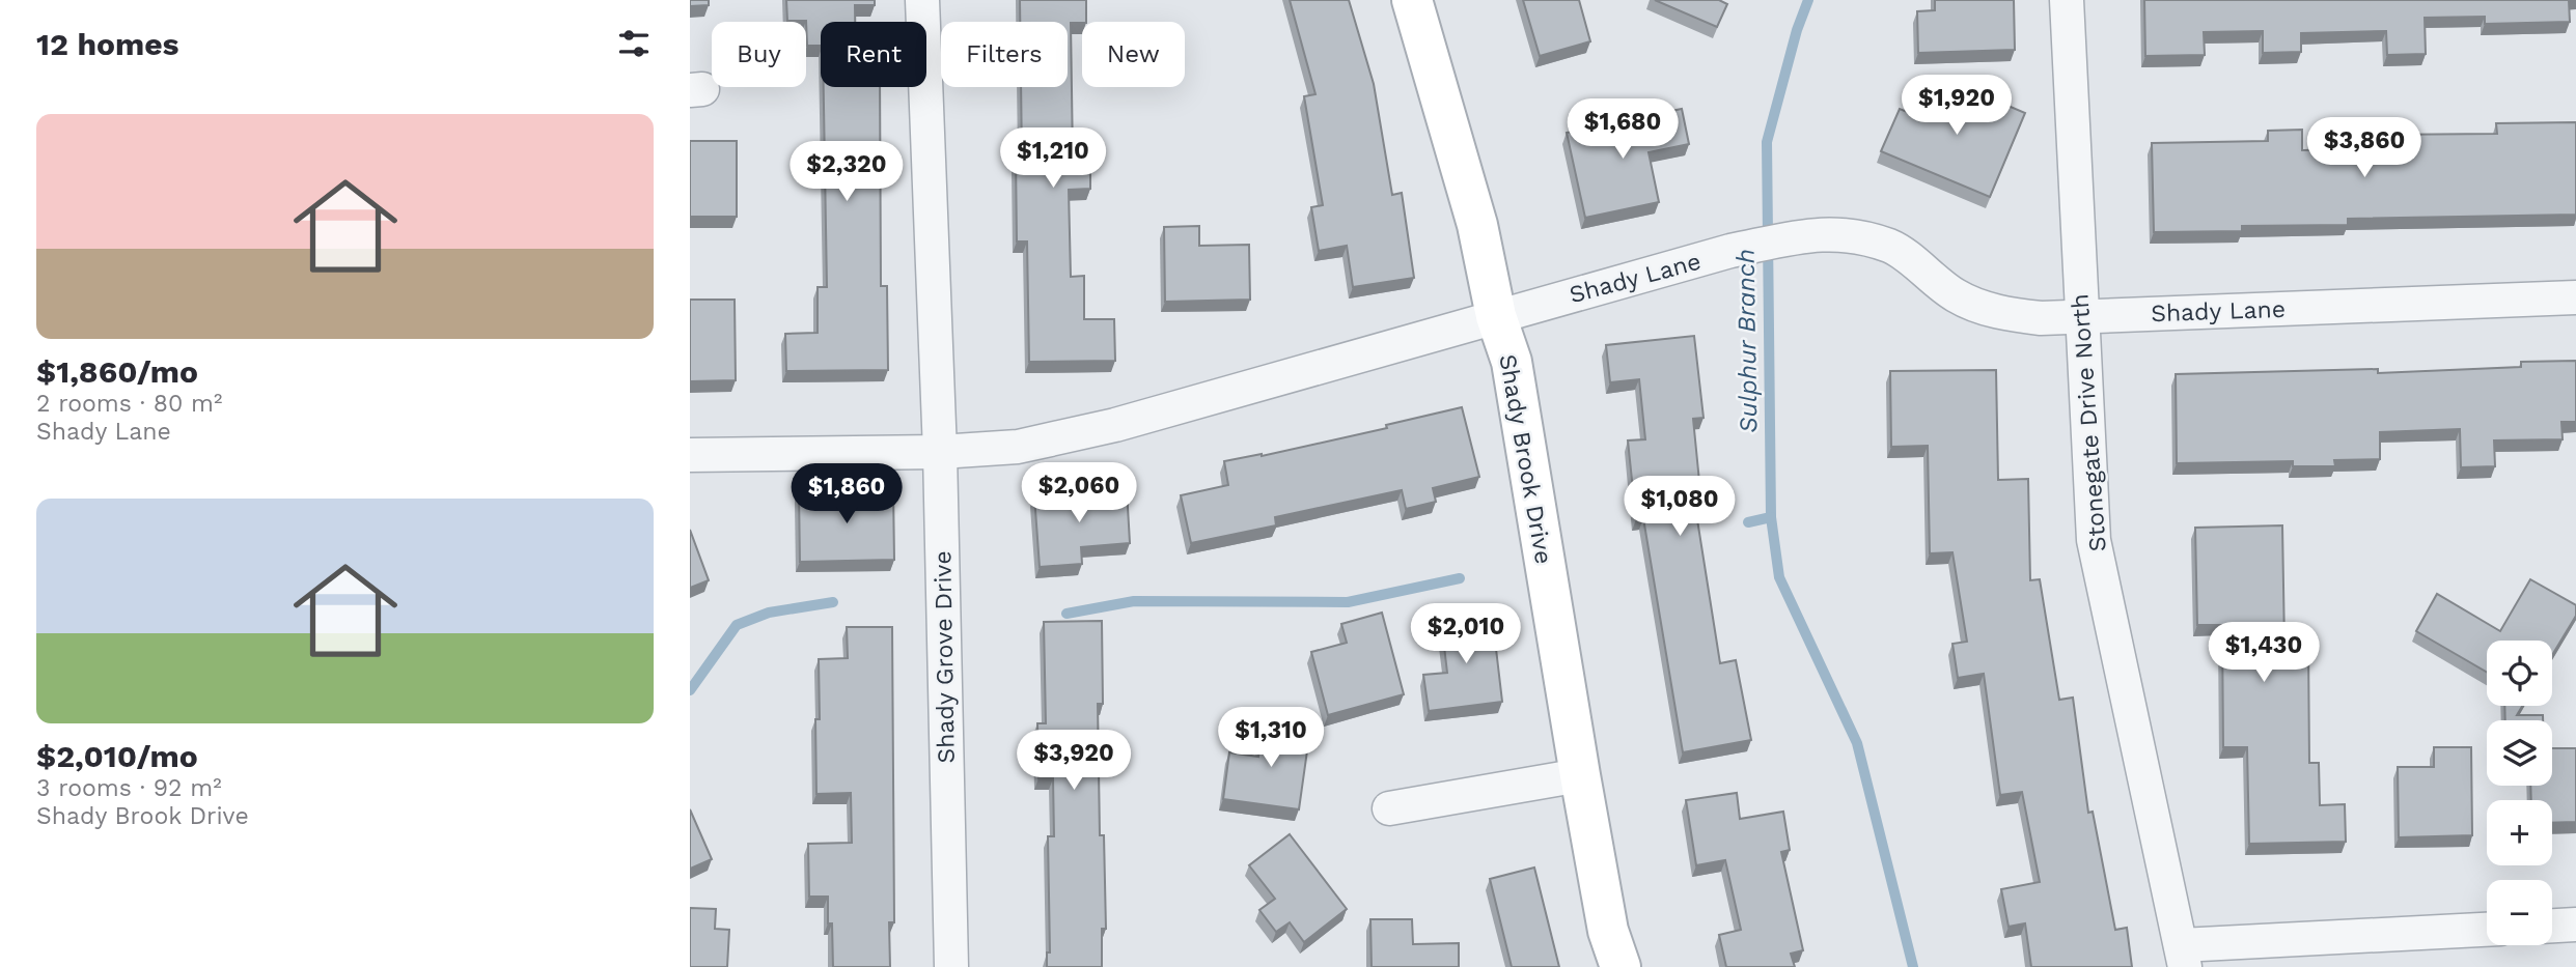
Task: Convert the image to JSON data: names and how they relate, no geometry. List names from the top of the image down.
{
  "streets": {
    "street": [
      "Shady Lane",
      "Stonegate Drive North",
      "Shady Brook Drive",
      "Shady Grove Drive"
    ]
  },
  "crossings": [
    ["Shady Lane", "Stonegate Drive North"],
    ["Shady Lane", "Shady Brook Drive"],
    ["Shady Lane", "Shady Grove Drive"]
  ],
  "water": ["Sulphur Branch"],
  "page": {
    "heading": "12 homes",
    "chip": [
      "Buy",
      "Rent",
      "Filters",
      "New"
    ],
    "price": [
      "$1,920",
      "$1,680",
      "$3,860",
      "$1,210",
      "$2,320",
      "$2,060",
      "$1,860",
      "$1,080",
      "$2,010",
      "$1,430",
      "$1,310",
      "$3,920"
    ],
    "list": [
      {
        "name": "$1,860/mo",
        "note": "2 rooms · 80 m² · Shady Lane"
      },
      {
        "name": "$2,010/mo",
        "note": "3 rooms · 92 m² · Shady Brook Drive"
      }
    ],
    "map_buttons": ["+", "−"]
  }
}
